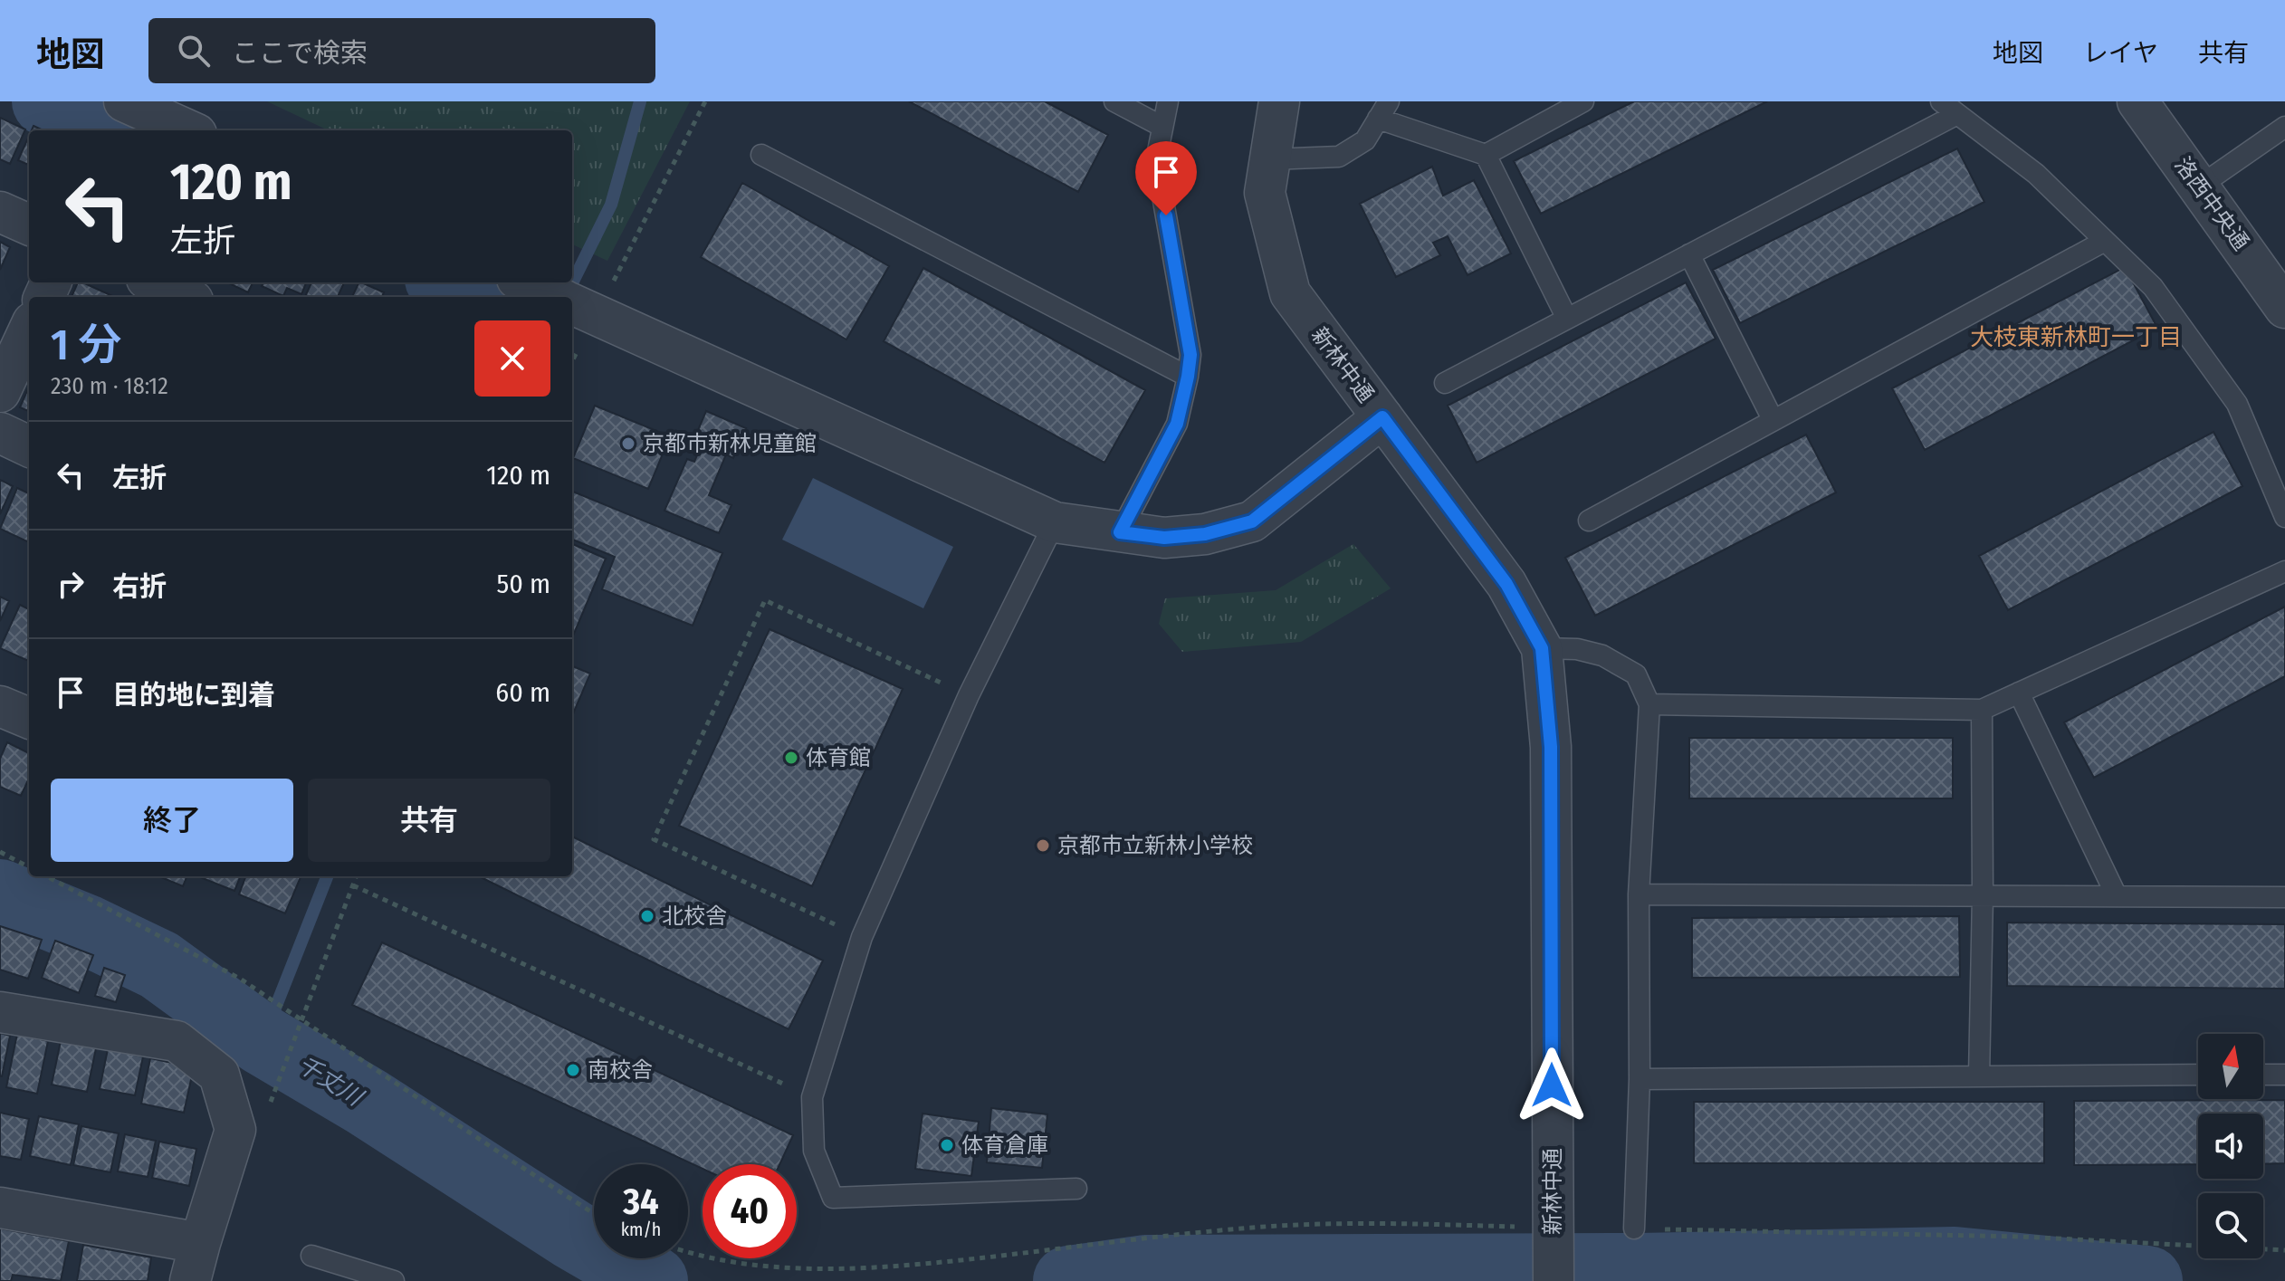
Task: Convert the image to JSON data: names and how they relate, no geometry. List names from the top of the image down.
{
  "streets": {
    "street": ["洛西中央通", "新林中通"]
  },
  "districts": ["大枝東新林町一丁目"],
  "water": ["千丈川"],
  "places": [
    "京都市新林児童館",
    "体育館",
    "京都市立新林小学校",
    "北校舎",
    "南校舎",
    "体育倉庫"
  ],
  "north": "top",
  "page": {
    "header": "地図",
    "search": "ここで検索",
    "nav": ["地図", "レイヤ", "共有"],
    "turn": ["120 m", "左折"],
    "heading": ["1 分", "230 m · 18:12"],
    "list": [
      {
        "name": "左折",
        "value": "120 m"
      },
      {
        "name": "右折",
        "value": "50 m"
      },
      {
        "name": "目的地に到着",
        "value": "60 m"
      }
    ],
    "buttons": ["終了", "共有"],
    "speed": "34 km/h",
    "limit": "40"
  }
}
